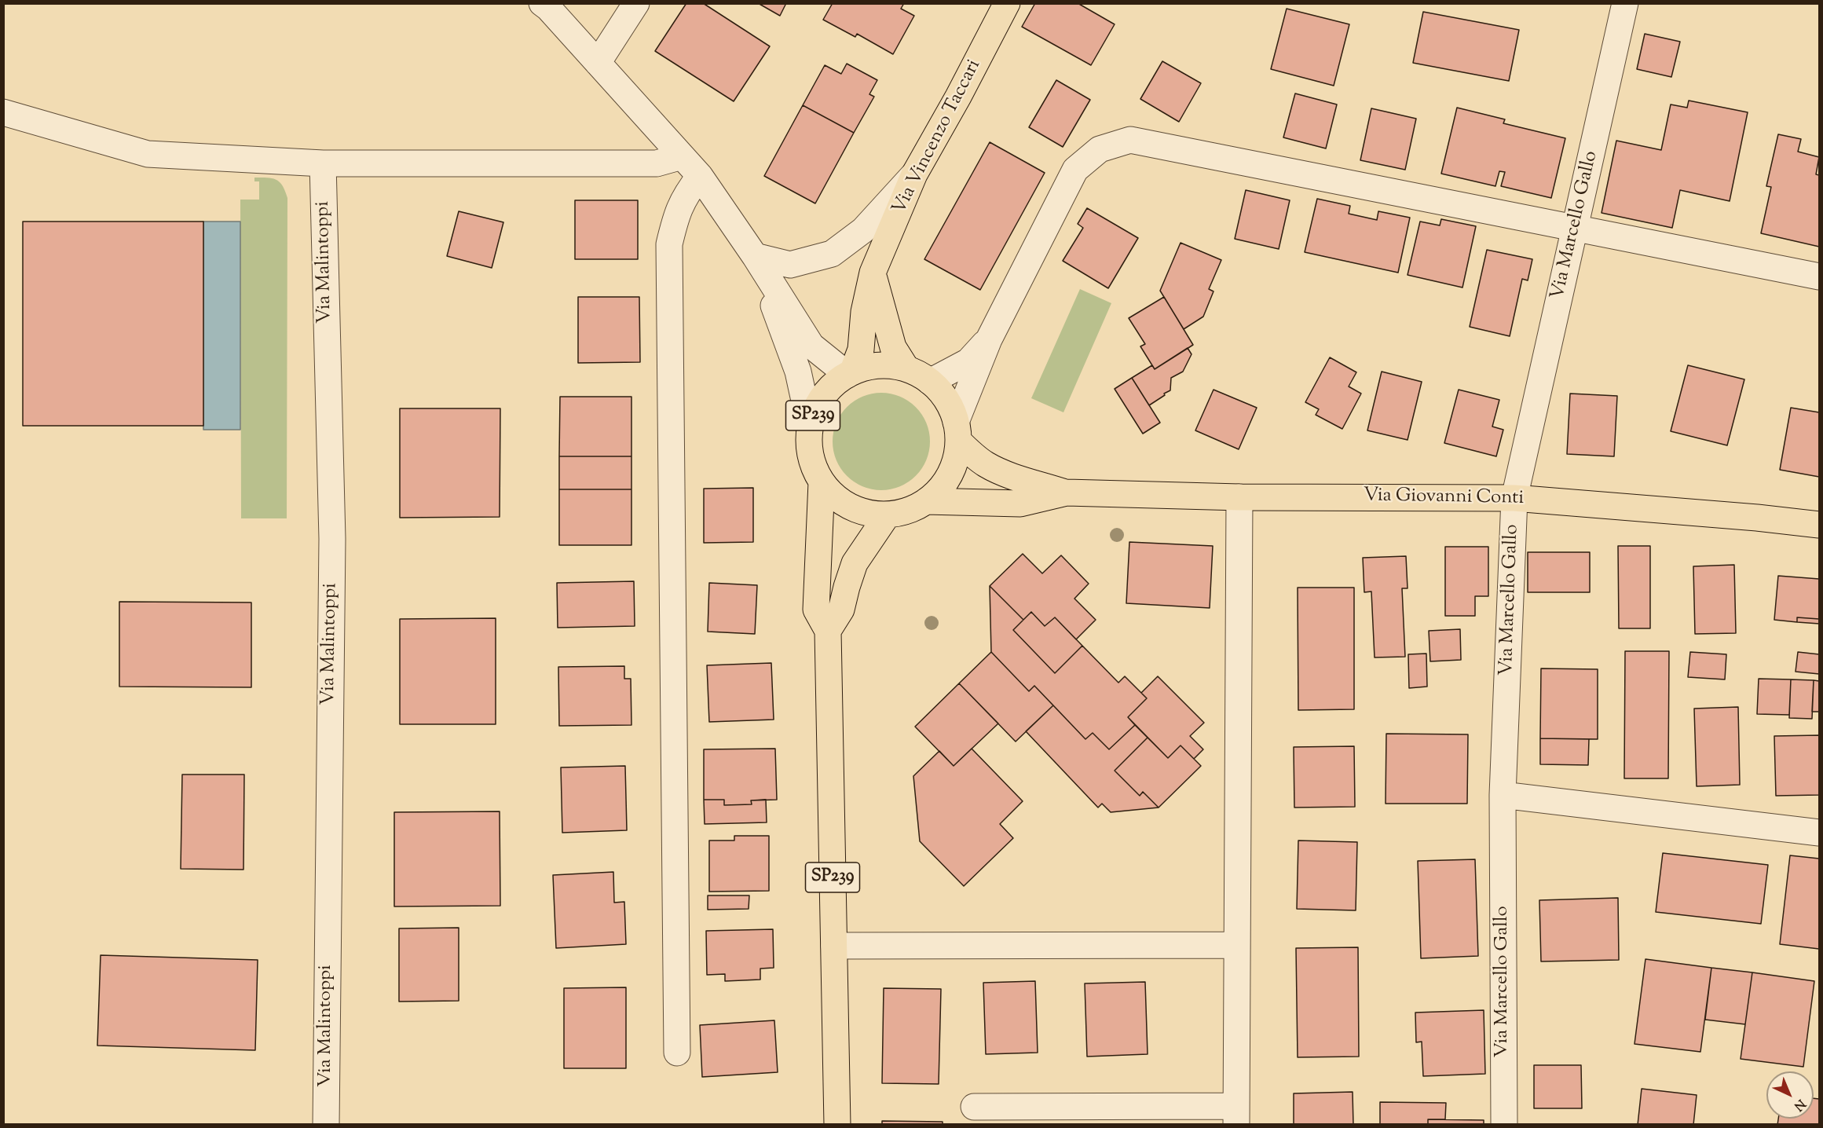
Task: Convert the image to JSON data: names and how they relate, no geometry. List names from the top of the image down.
{
  "streets": {
    "main road": ["Via Vincenzo Taccari", "SP239", "Via Giovanni Conti"],
    "street": ["Via Marcello Gallo", "Via Malintoppi"]
  },
  "crossings": [
    ["Via Vincenzo Taccari", "SP239"],
    ["Via Vincenzo Taccari", "Via Giovanni Conti"],
    ["Via Marcello Gallo", "Via Giovanni Conti"],
    ["SP239", "Via Giovanni Conti"]
  ],
  "north": "bottom right"
}
